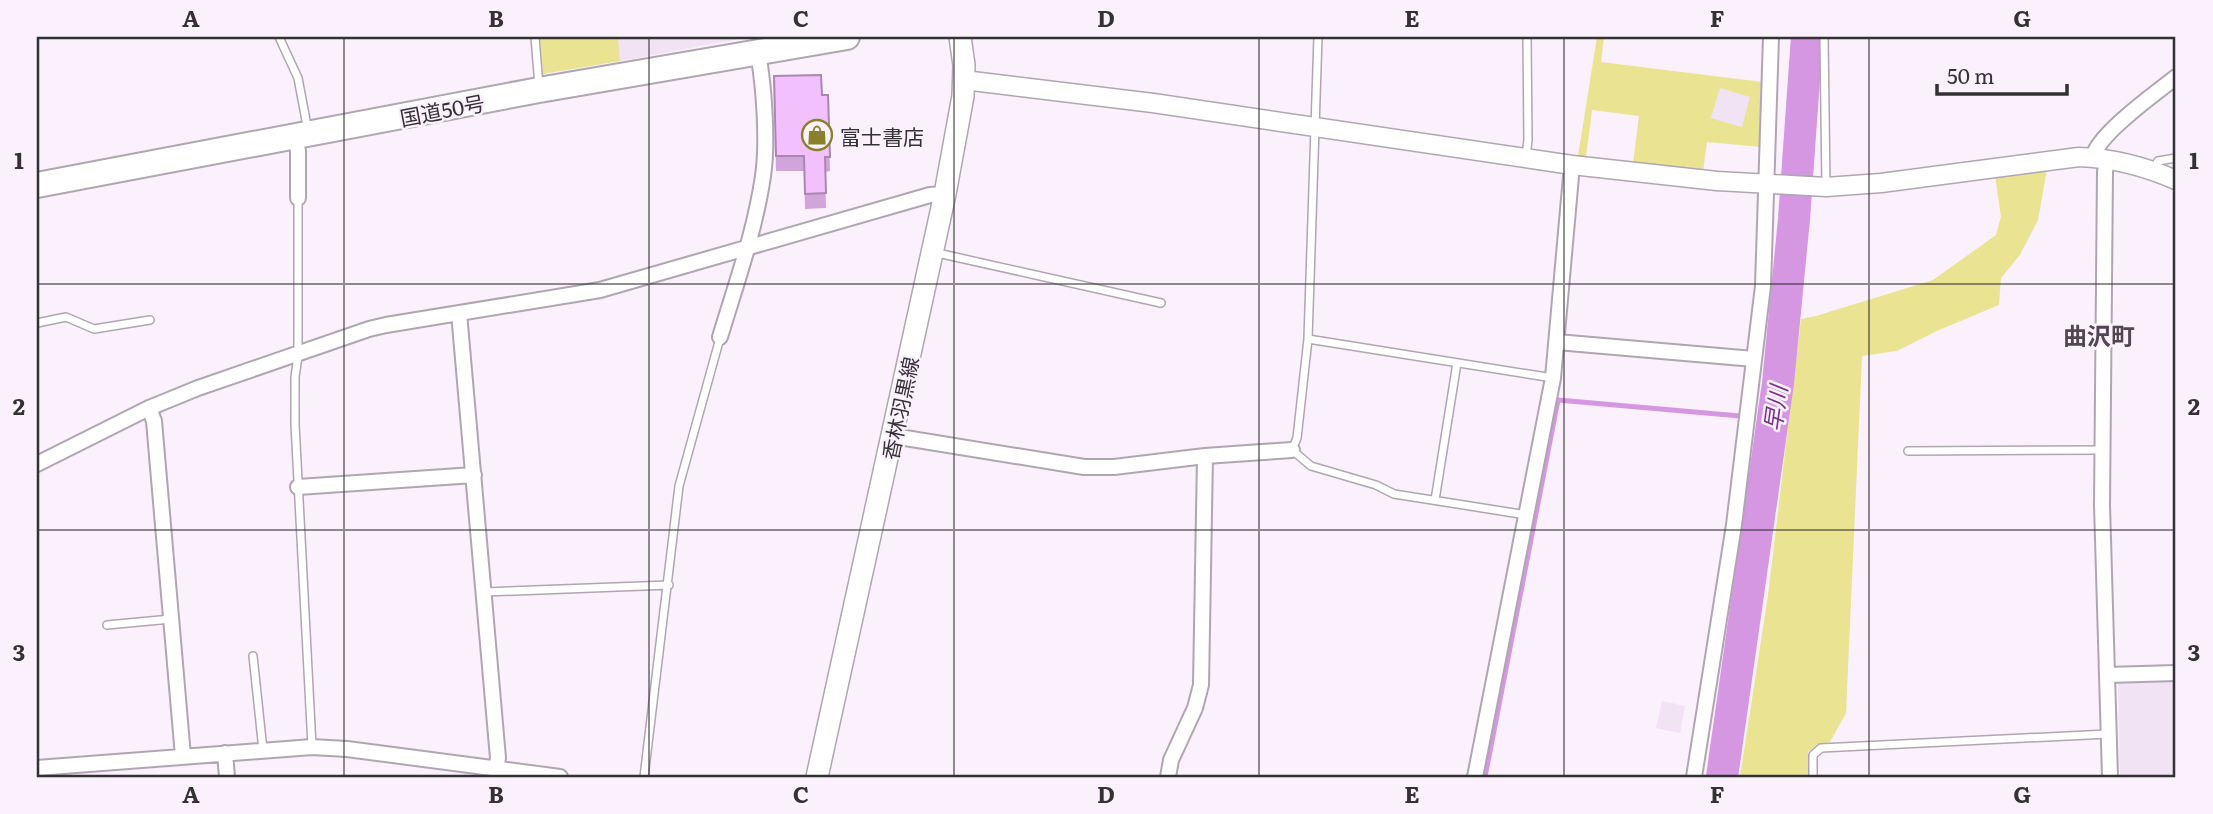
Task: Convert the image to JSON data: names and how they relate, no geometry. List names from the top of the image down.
{
  "streets": {
    "highway": ["国道50号"],
    "main road": ["香林羽黒線"]
  },
  "districts": ["曲沢町"],
  "water": ["早川"],
  "places": {
    "shop": ["富士書店"]
  },
  "scale_bar": "50 m",
  "grid": {
    "columns": [
      "A",
      "B",
      "C",
      "D",
      "E",
      "F",
      "G"
    ],
    "rows": ["1", "2", "3"]
  }
}
